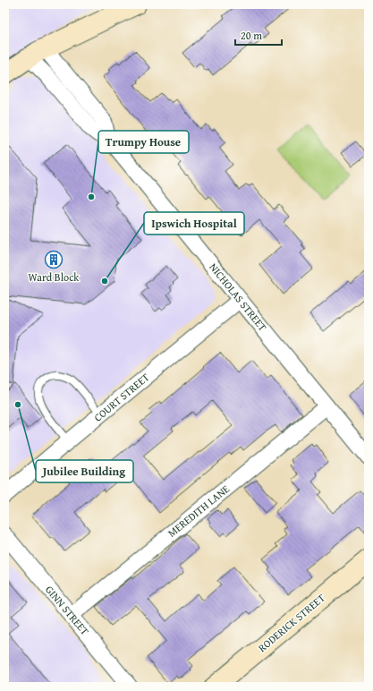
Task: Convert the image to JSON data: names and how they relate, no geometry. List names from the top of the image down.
{
  "streets": {
    "street": [
      "NICHOLAS STREET",
      "COURT STREET",
      "MEREDITH LANE",
      "GINN STREET",
      "RODERICK STREET"
    ]
  },
  "crossings": [
    ["NICHOLAS STREET", "COURT STREET"],
    ["NICHOLAS STREET", "MEREDITH LANE"],
    ["MEREDITH LANE", "GINN STREET"]
  ],
  "places": {
    "other": ["Trumpy House", "Ipswich Hospital", "Jubilee Building"],
    "building": ["Ward Block"]
  },
  "scale_bar": "20 m"
}
